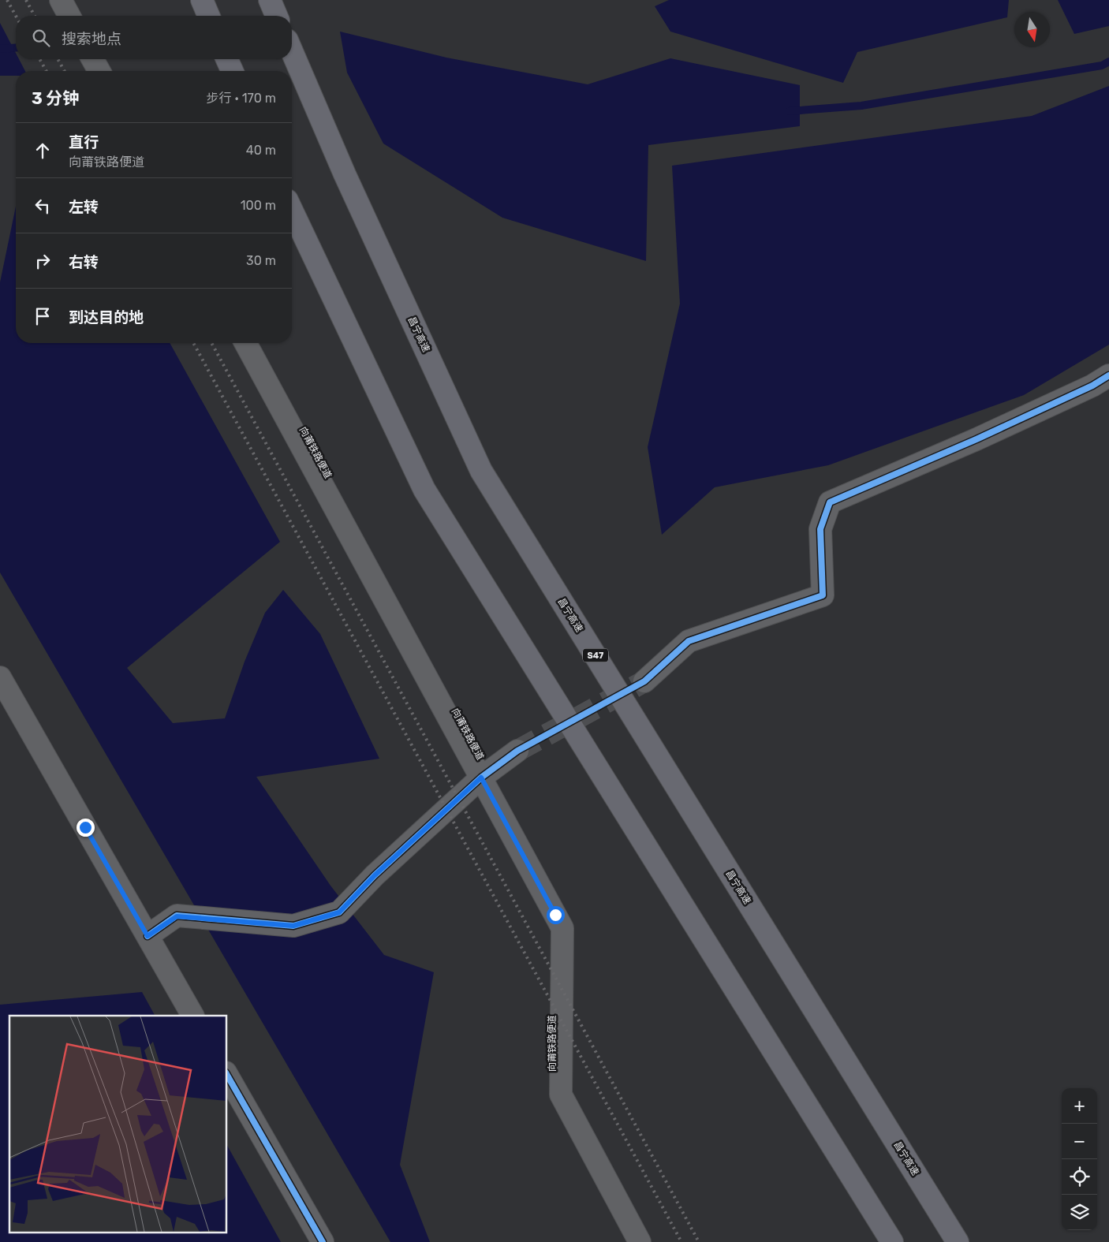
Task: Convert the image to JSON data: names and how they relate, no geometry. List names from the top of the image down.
{
  "streets": {
    "highway": ["昌宁高速", "S47"],
    "street": ["向莆铁路便道"]
  },
  "north": "bottom",
  "page": {
    "search": "搜索地点",
    "heading": ["3 分钟", "步行 · 170 m"],
    "list": [
      ["直行", "向莆铁路便道", "40 m"],
      ["左转", "100 m"],
      ["右转", "30 m"],
      "到达目的地"
    ],
    "map_buttons": ["+", "−"]
  }
}
